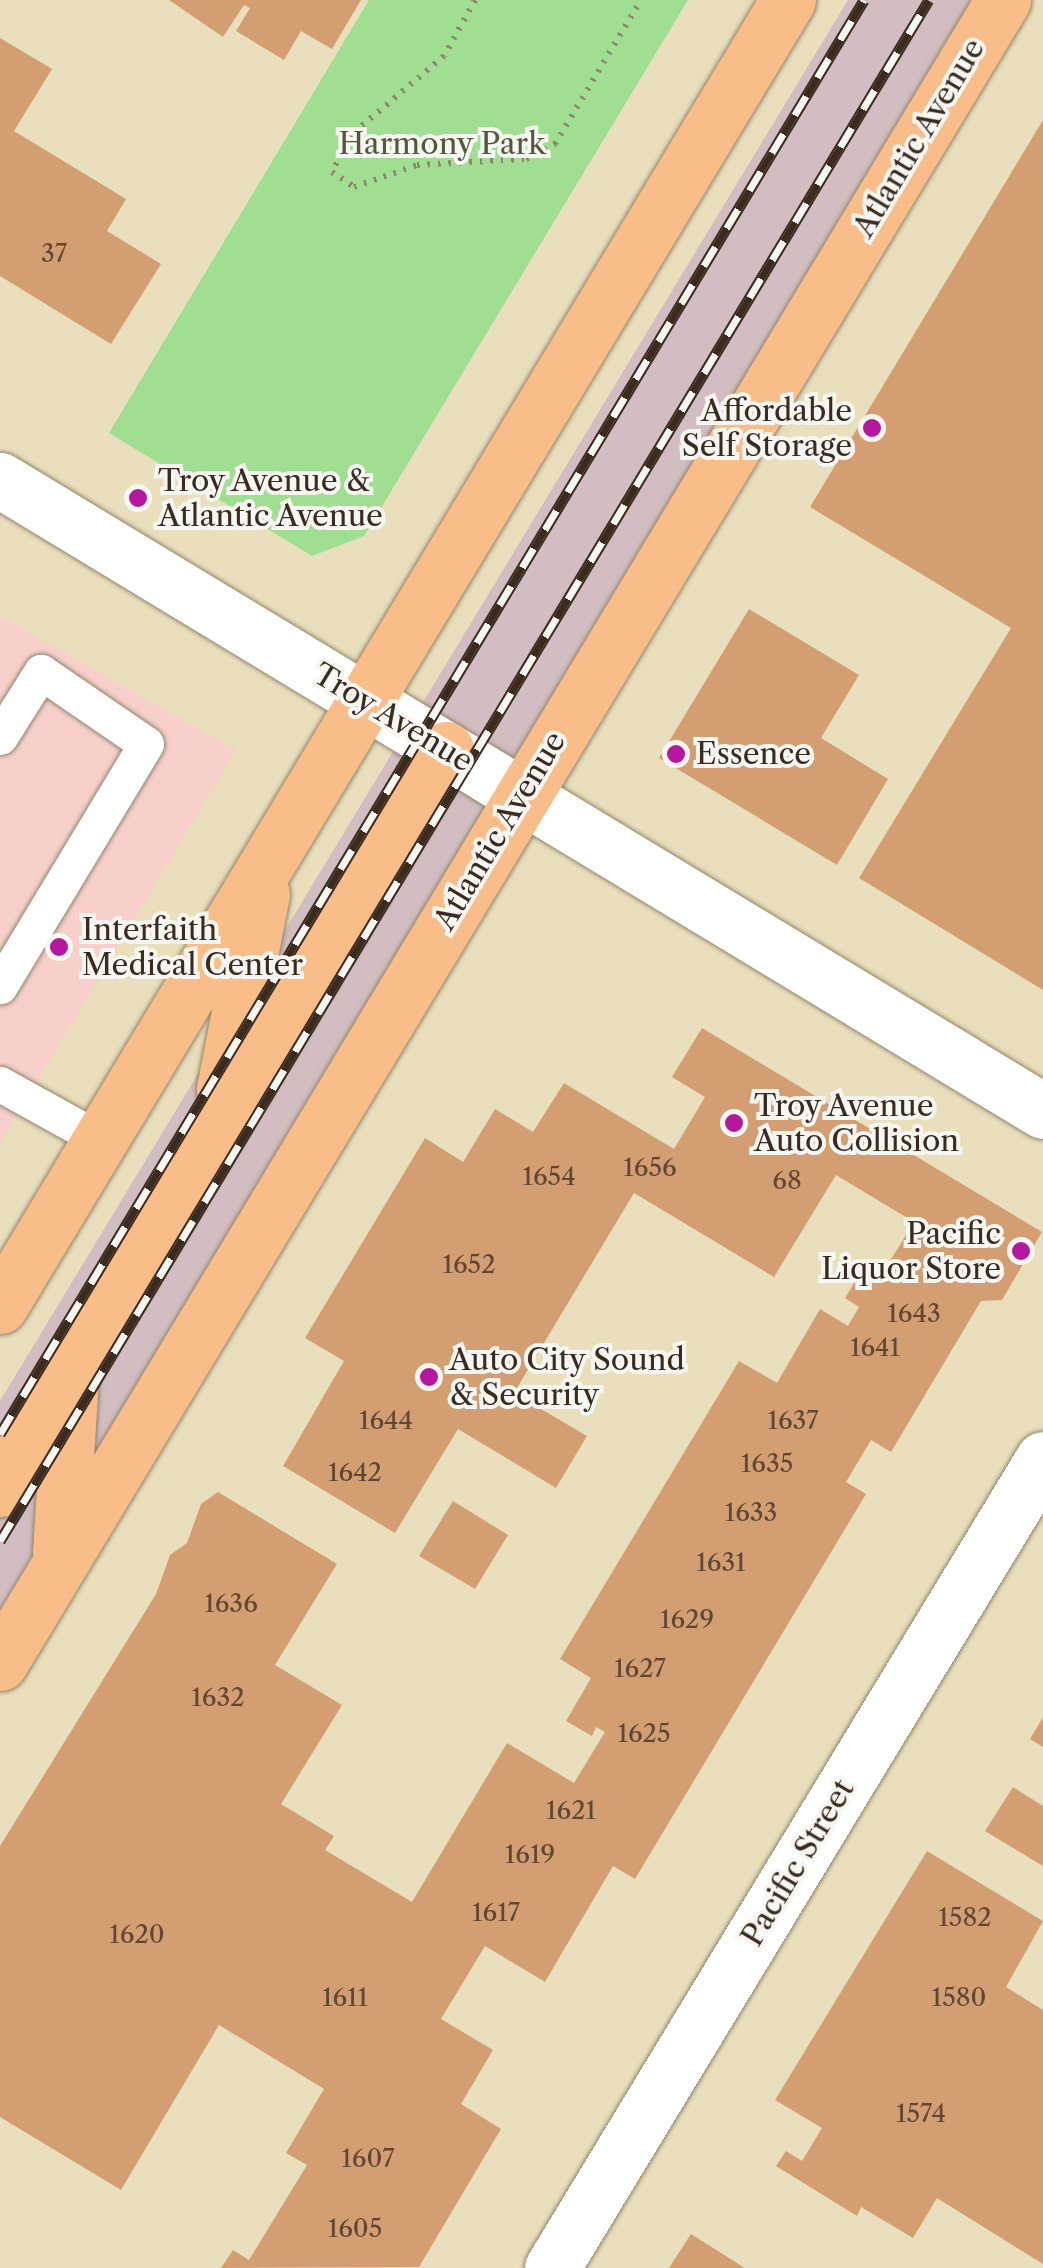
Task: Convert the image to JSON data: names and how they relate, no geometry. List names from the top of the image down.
{
  "streets": {
    "main road": ["Atlantic Avenue"],
    "street": ["Troy Avenue", "Pacific Street"]
  },
  "crossings": [
    ["Atlantic Avenue", "Troy Avenue"]
  ],
  "parks": ["Harmony Park"],
  "places": [
    "Affordable Self Storage",
    "Troy Avenue & Atlantic Avenue",
    "Essence",
    "Interfaith Medical Center",
    "Troy Avenue Auto Collision",
    "Pacific Liquor Store",
    "Auto City Sound & Security"
  ],
  "house_numbers": [
    "37",
    "1656",
    "1654",
    "68",
    "1652",
    "1643",
    "1641",
    "1644",
    "1637",
    "1635",
    "1642",
    "1633",
    "1631",
    "1636",
    "1629",
    "1627",
    "1632",
    "1625",
    "1621",
    "1619",
    "1617",
    "1582",
    "1620",
    "1611",
    "1580",
    "1574",
    "1607",
    "1605"
  ]
}
